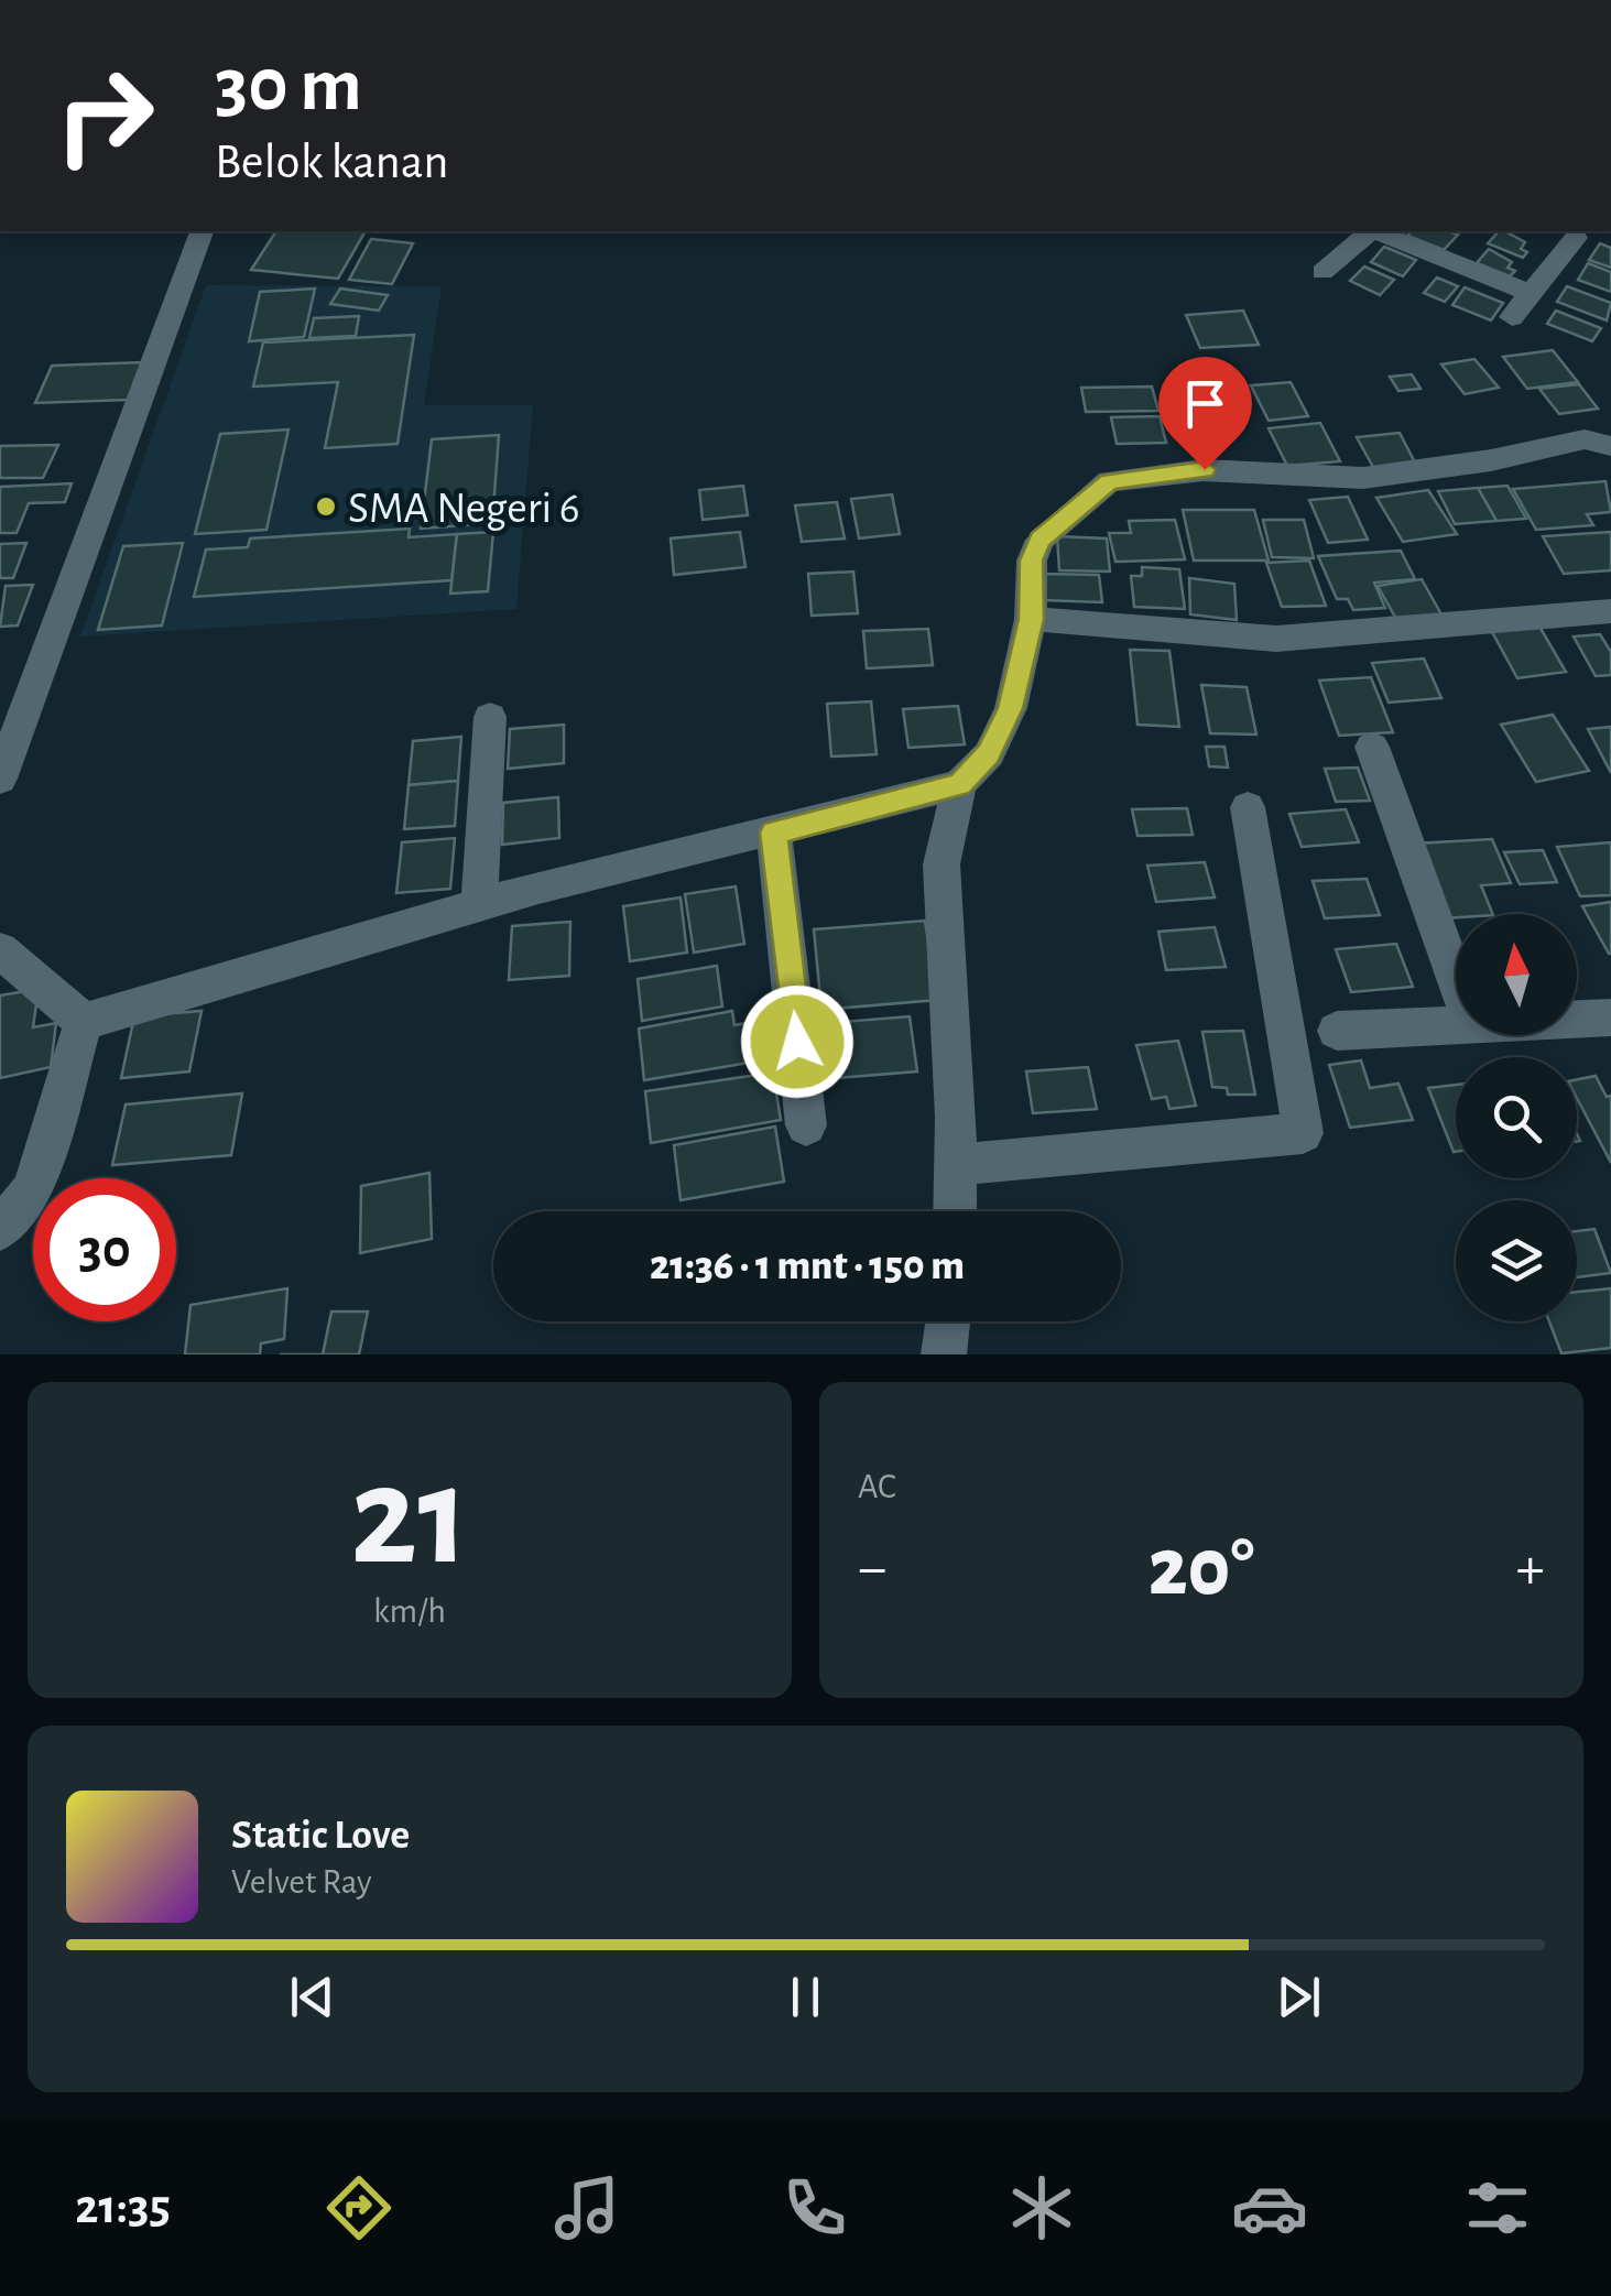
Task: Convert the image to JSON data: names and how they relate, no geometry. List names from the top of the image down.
{
  "places": ["SMA Negeri 6"],
  "north": "top",
  "page": {
    "turn": ["30 m", "Belok kanan"],
    "limit": "30",
    "trip": "21:36 · 1 mnt · 150 m",
    "tile": [
      ["21", "km/h"],
      "AC"
    ],
    "heat": ["−", "20°", "+"],
    "song": ["Static Love", "Velvet Ray"],
    "tabs": "21:35"
  }
}
